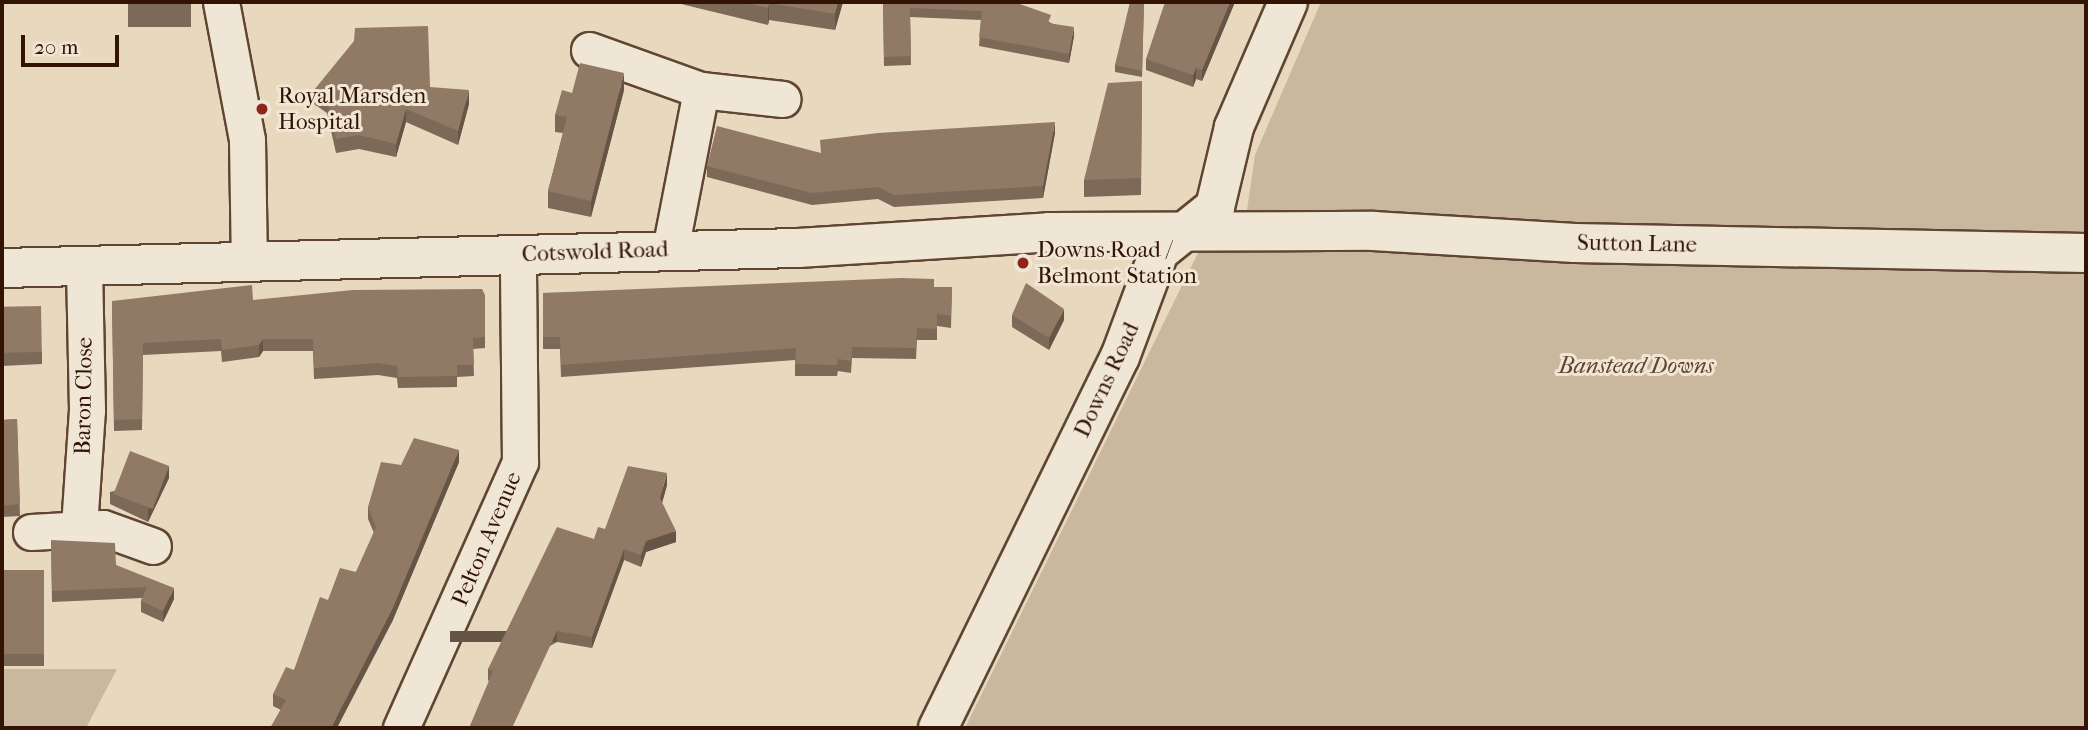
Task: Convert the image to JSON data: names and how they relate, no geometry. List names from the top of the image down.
{
  "streets": {
    "main road": ["Sutton Lane", "Cotswold Road", "Downs Road"],
    "street": ["Baron Close", "Pelton Avenue"]
  },
  "crossings": [
    ["Sutton Lane", "Cotswold Road"],
    ["Sutton Lane", "Downs Road"],
    ["Cotswold Road", "Downs Road"],
    ["Cotswold Road", "Baron Close"],
    ["Cotswold Road", "Pelton Avenue"]
  ],
  "parks": ["Banstead Downs"],
  "places": ["Royal Marsden Hospital", "Downs Road / Belmont Station"],
  "scale_bar": "20 m"
}
